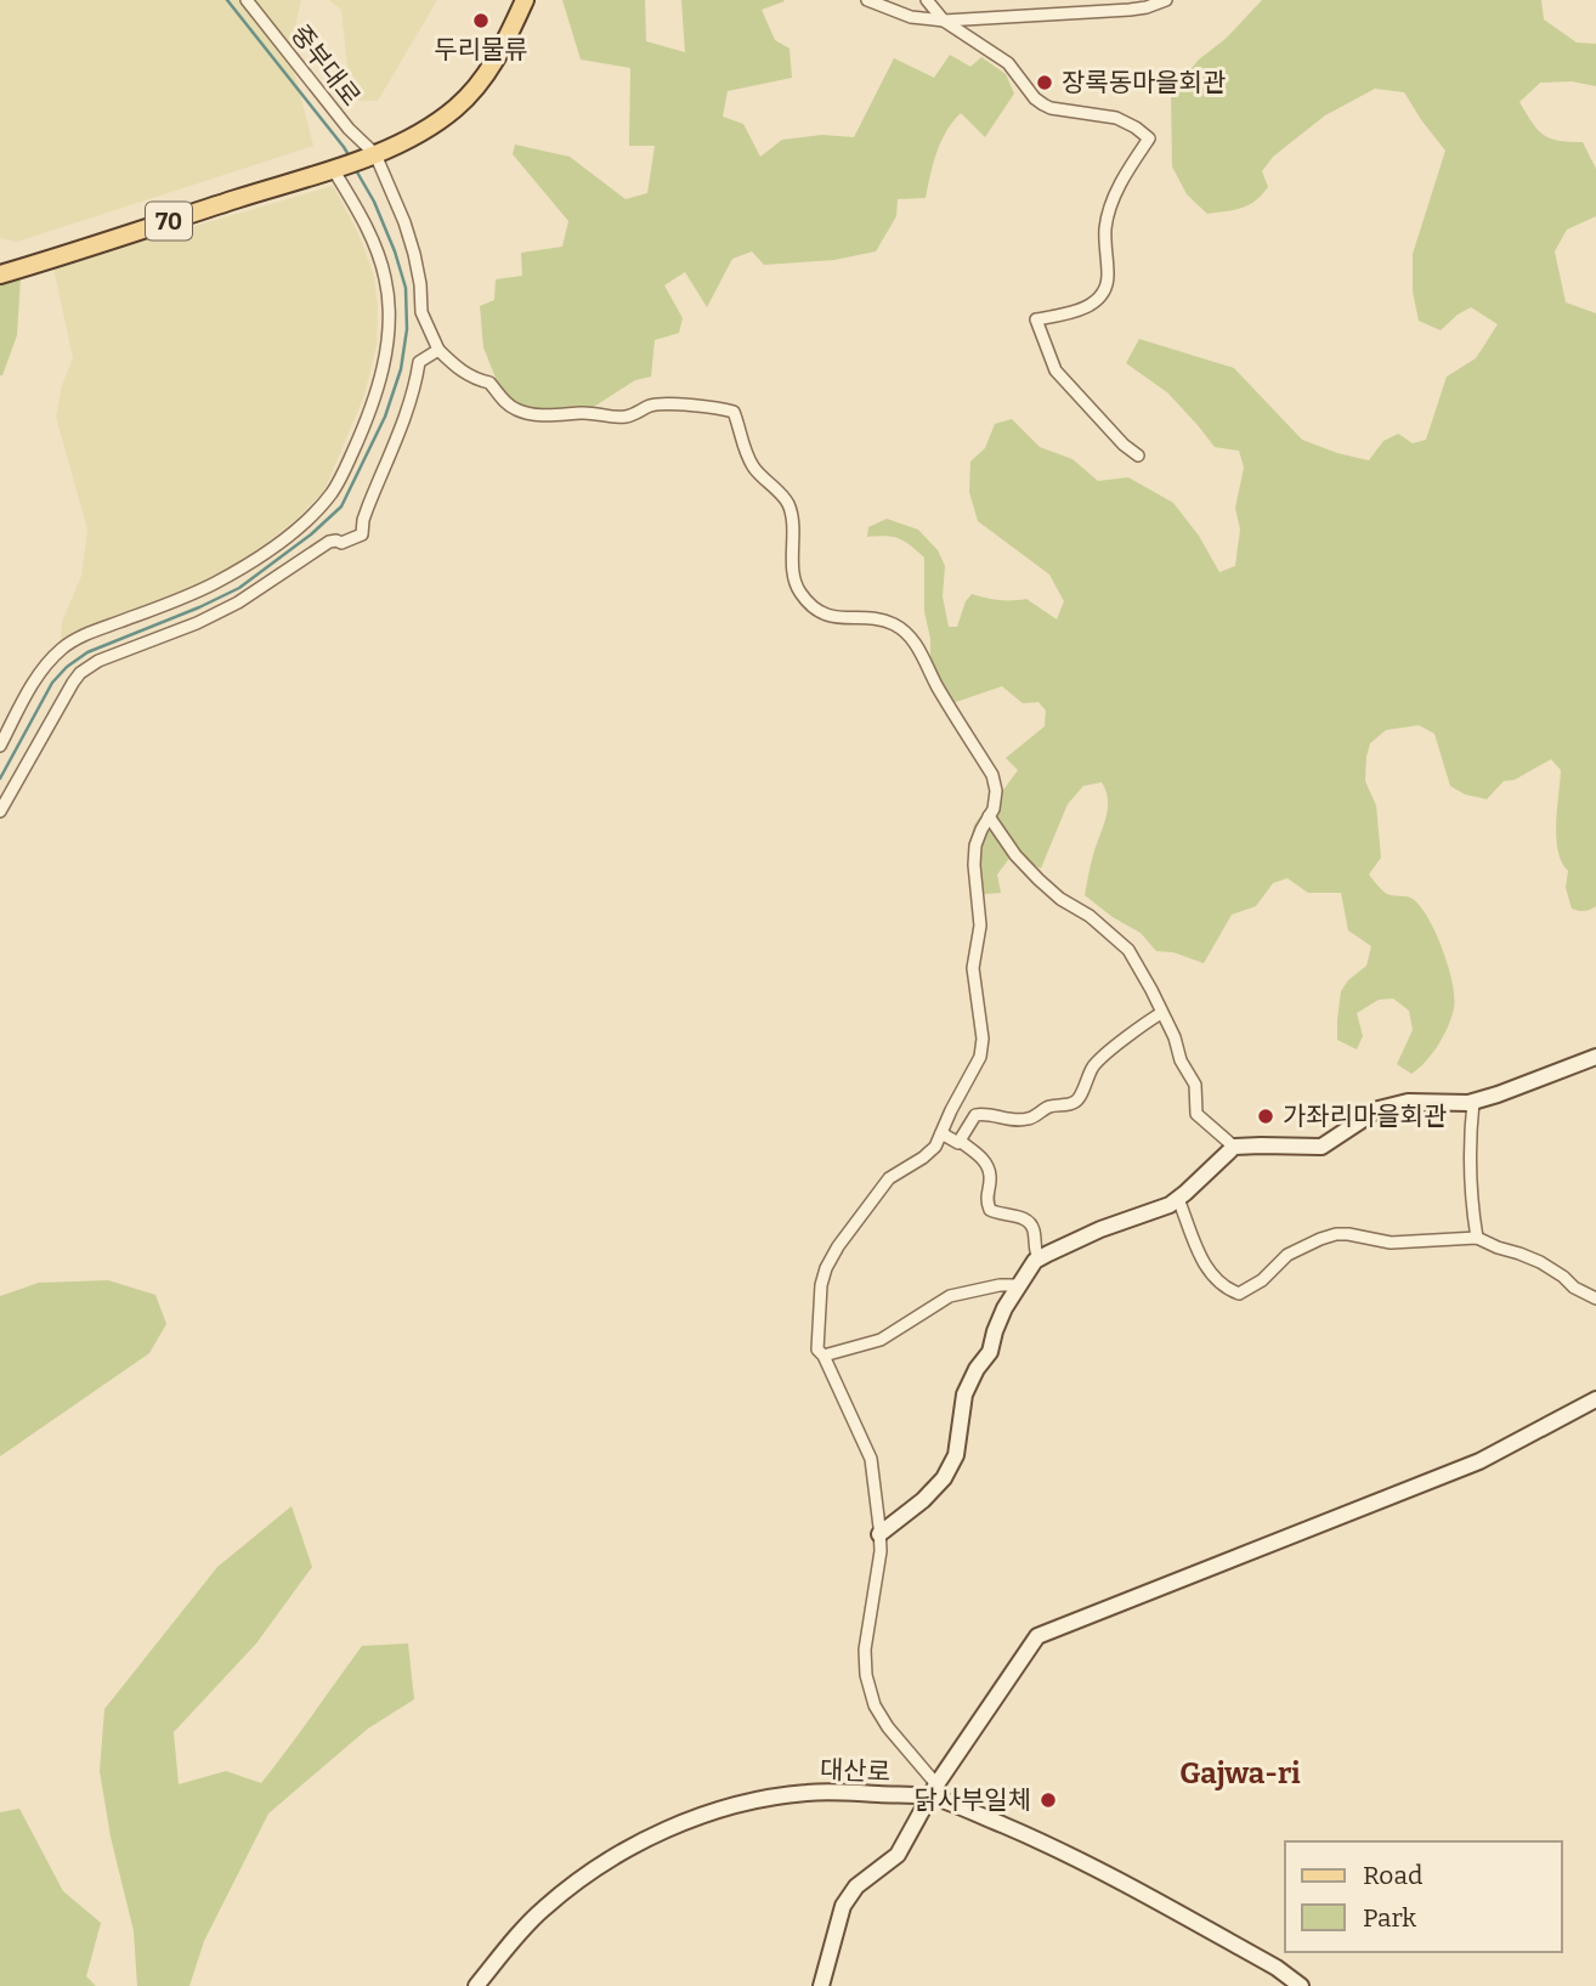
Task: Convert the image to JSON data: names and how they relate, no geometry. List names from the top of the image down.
{
  "streets": {
    "main road": ["70"],
    "street": ["중부대로", "대산로"]
  },
  "crossings": [
    ["중부대로", "70"]
  ],
  "districts": ["Gajwa-ri"],
  "places": [
    "두리물류",
    "장록동마을회관",
    "가좌리마을회관",
    "닭사부일체"
  ],
  "legend": ["Road", "Park"]
}
